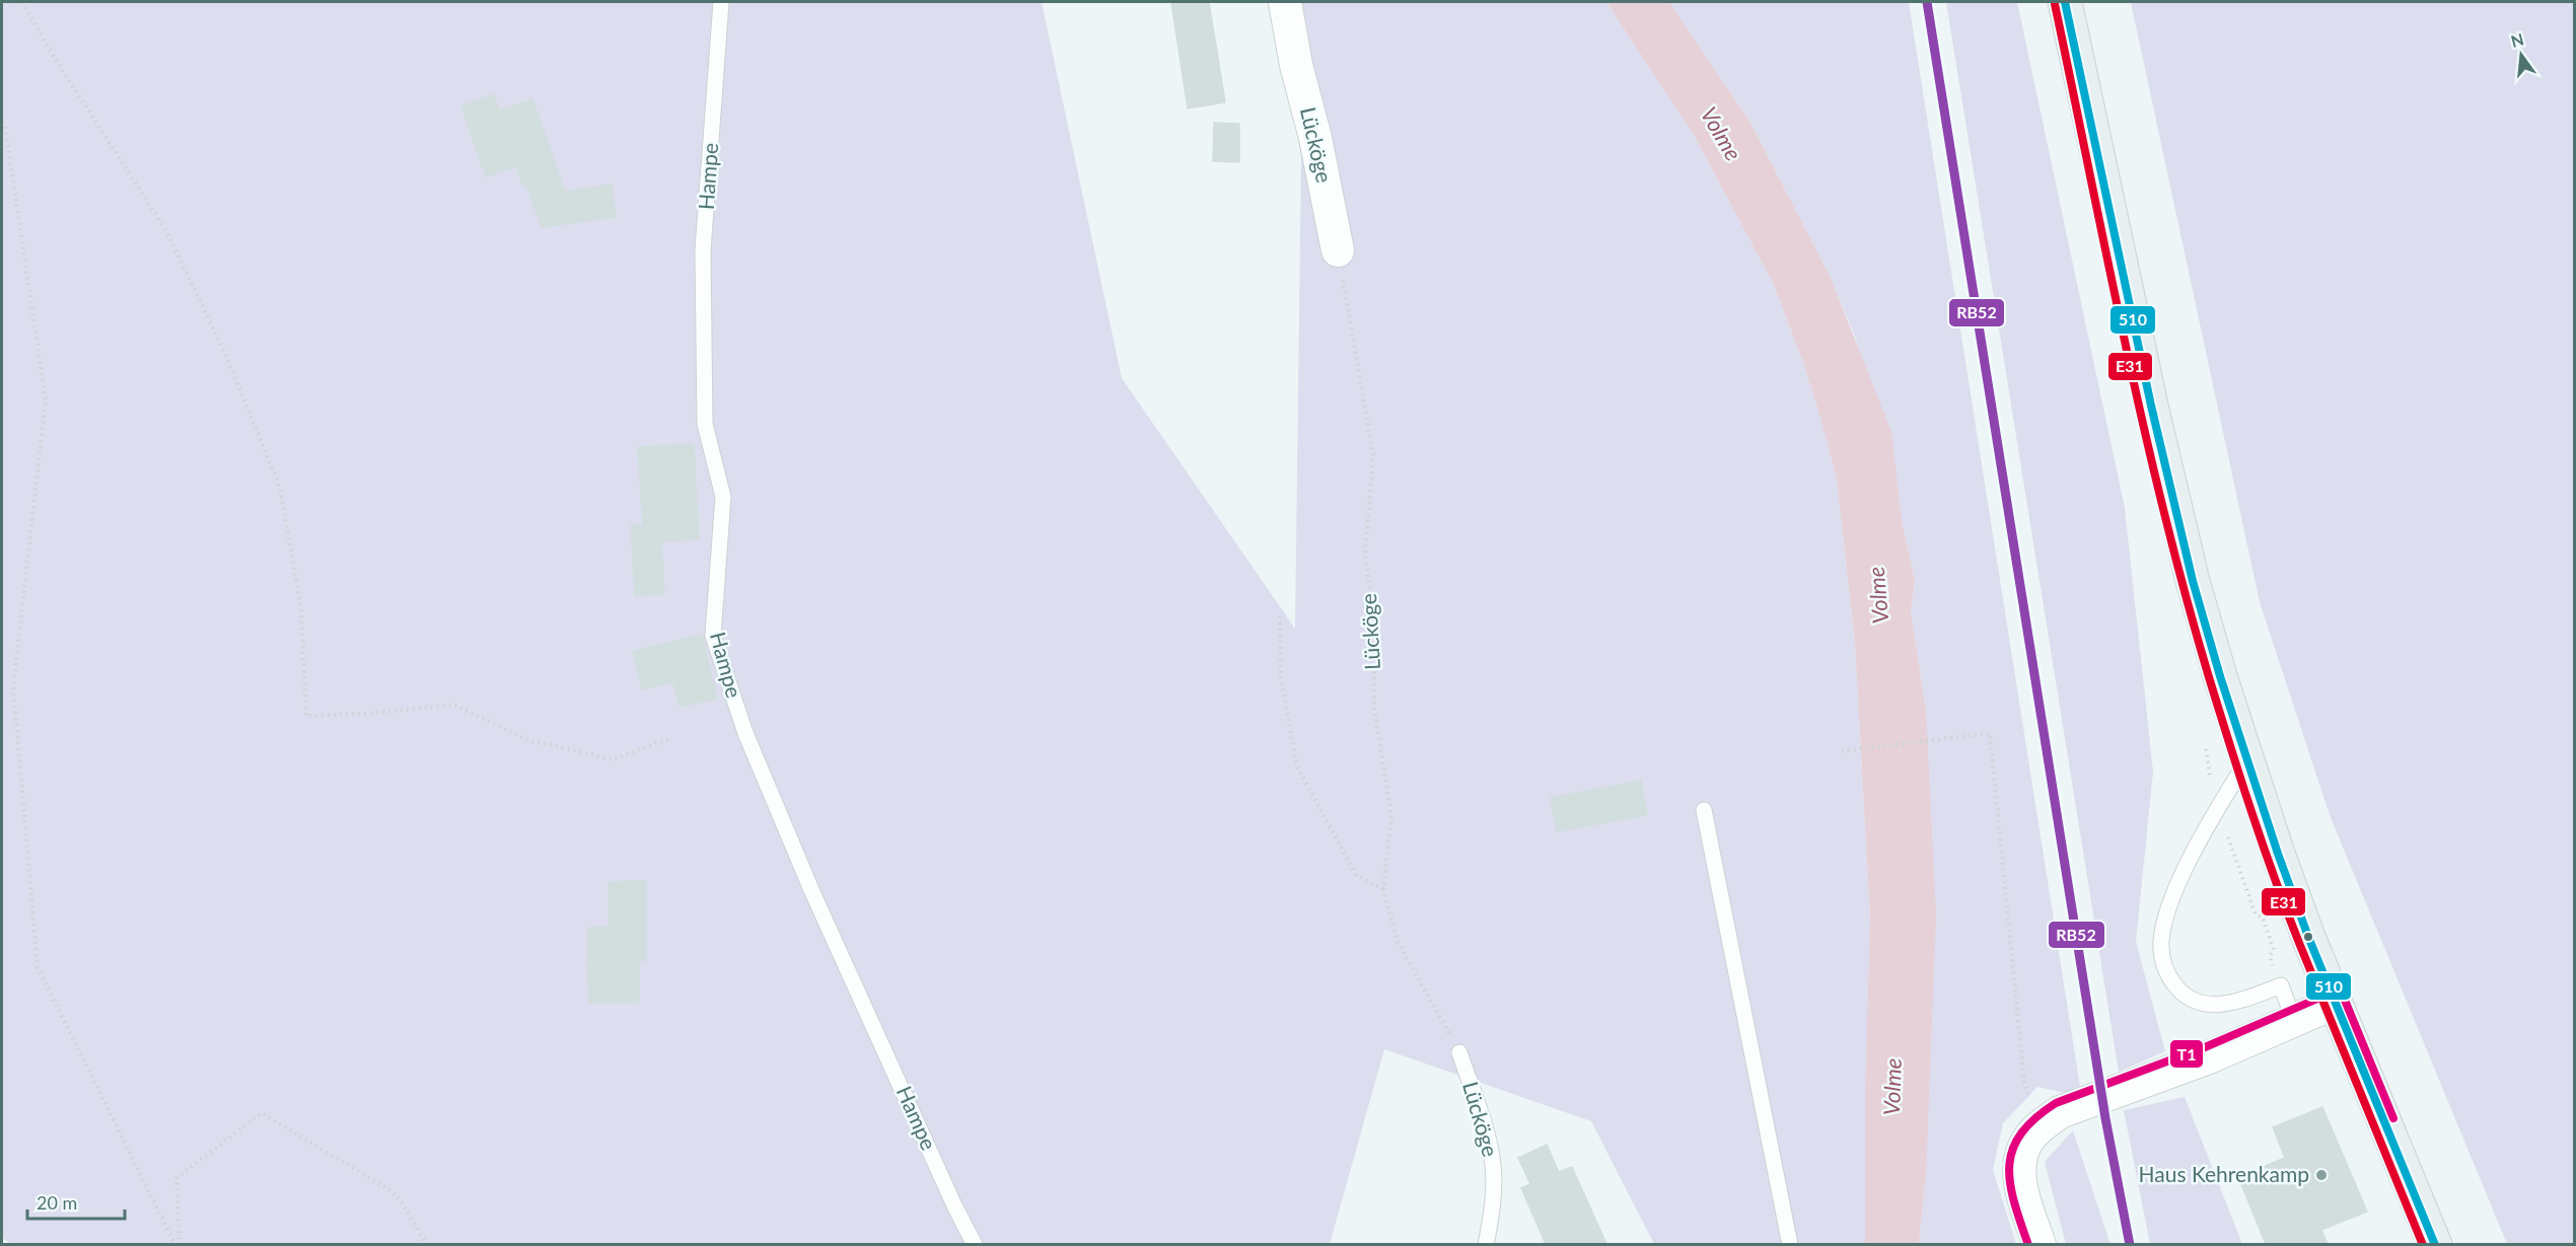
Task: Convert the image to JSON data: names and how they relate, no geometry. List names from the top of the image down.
{
  "streets": {
    "street": ["Lücköge"],
    "lane": ["Hampe"]
  },
  "water": ["Volme"],
  "places": ["Haus Kehrenkamp"],
  "lines": [
    "transit line RB52",
    "transit line 510",
    "transit line E31",
    "transit line T1"
  ],
  "scale_bar": "20 m",
  "north": "top"
}
